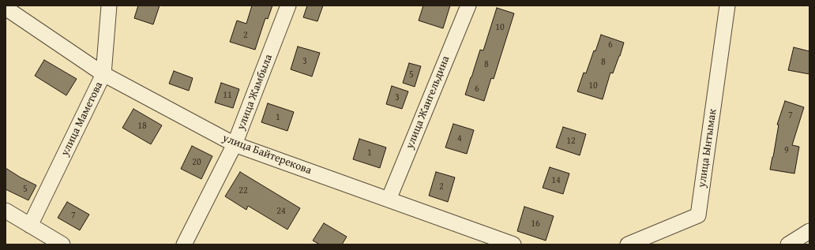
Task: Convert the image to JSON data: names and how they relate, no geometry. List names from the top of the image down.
{
  "streets": {
    "street": [
      "улица Жамбыла",
      "улица Жангельдина",
      "улица Маметова",
      "улица Ынтымак",
      "улица Байтерекова"
    ]
  },
  "crossings": [
    ["улица Жамбыла", "улица Байтерекова"],
    ["улица Жангельдина", "улица Байтерекова"],
    ["улица Маметова", "улица Байтерекова"]
  ],
  "house_numbers": [
    "10",
    "2",
    "6",
    "3",
    "8",
    "8",
    "5",
    "10",
    "6",
    "11",
    "3",
    "7",
    "1",
    "18",
    "4",
    "12",
    "9",
    "1",
    "20",
    "14",
    "2",
    "5",
    "22",
    "24",
    "7",
    "16"
  ]
}
